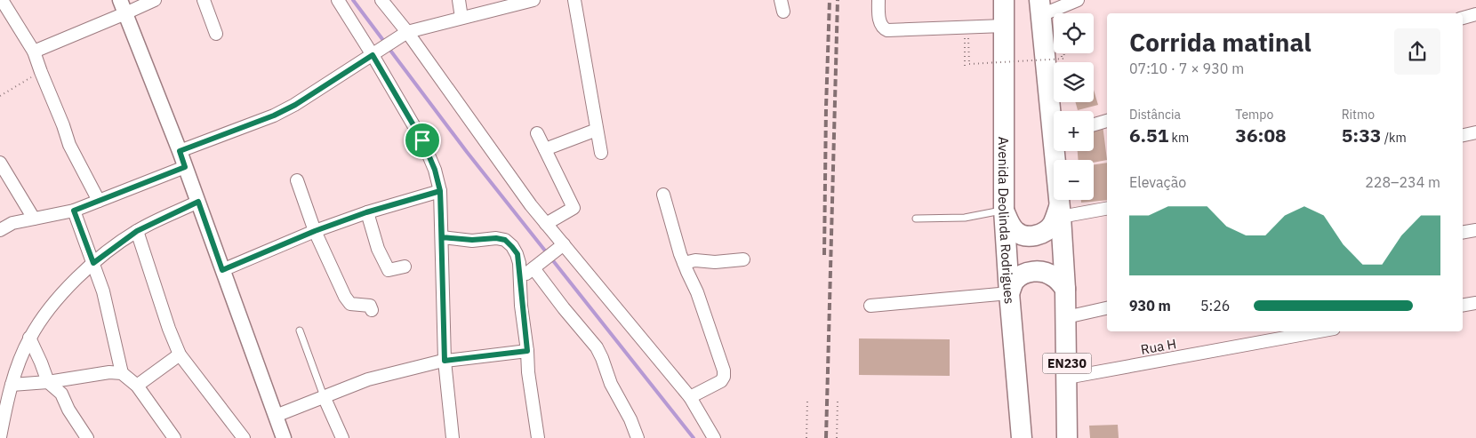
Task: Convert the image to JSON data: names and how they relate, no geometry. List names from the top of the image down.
{
  "streets": {
    "highway": ["Avenida Deolinda Rodrigues", "EN230"],
    "street": ["Rua H"]
  },
  "crossings": [
    ["Rua H", "EN230"]
  ],
  "page": {
    "map_buttons": ["+", "−"],
    "heading": ["Corrida matinal", "07:10 · 7 × 930 m"],
    "stats": [
      ["Distância", "6.51 km"],
      ["Tempo", "36:08"],
      ["Ritmo", "5:33 /km"]
    ],
    "chart": ["Elevação", "228–234 m"],
    "list": [
      {
        "name": "930 m",
        "note": "5:26"
      }
    ]
  }
}
